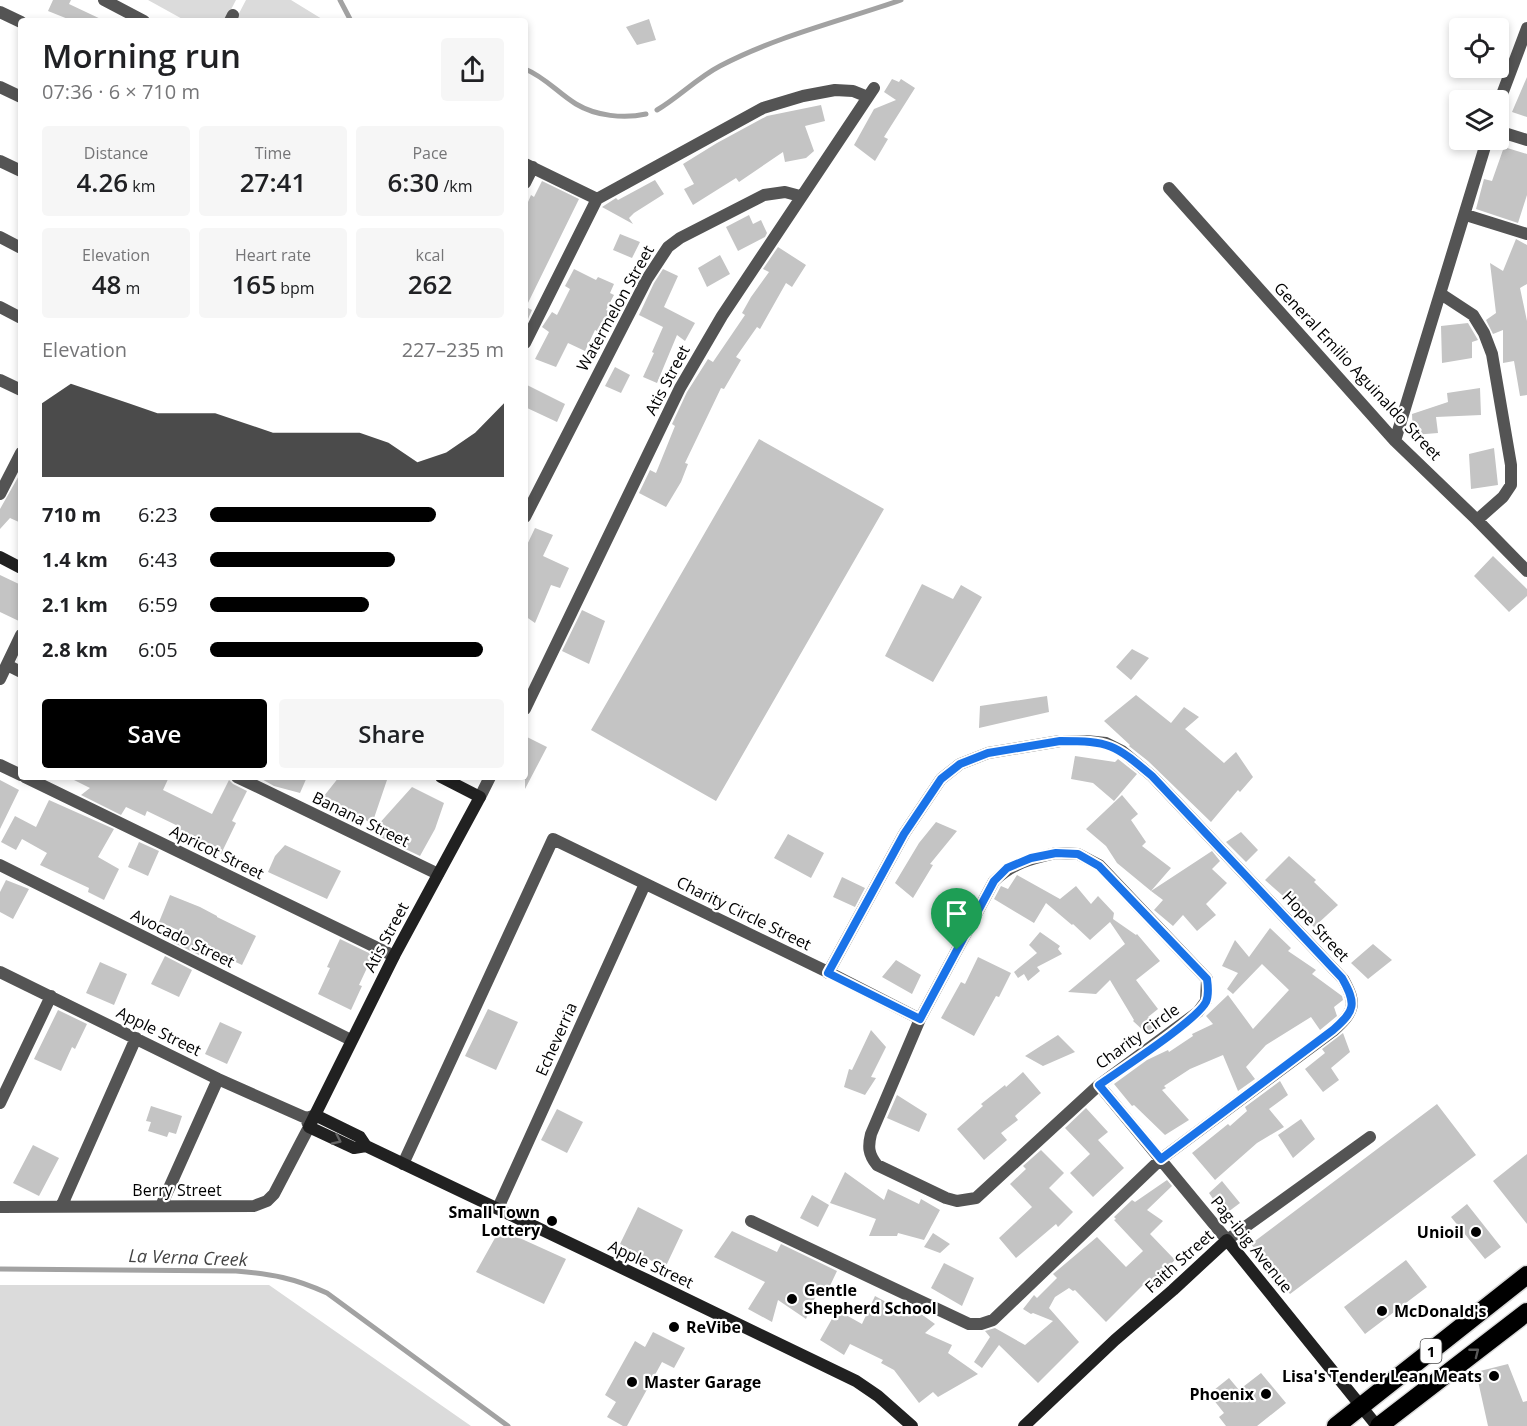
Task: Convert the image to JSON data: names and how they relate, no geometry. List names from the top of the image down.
{
  "streets": {
    "highway": ["1"],
    "street": [
      "Watermelon Street",
      "General Emilio Aguinaldo Street",
      "Atis Street",
      "Banana Street",
      "Apricot Street",
      "Charity Circle Street",
      "Hope Street",
      "Avocado Street",
      "Apple Street",
      "Charity Circle",
      "Echeverria",
      "Berry Street",
      "Pag-ibig Avenue",
      "Faith Street"
    ]
  },
  "crossings": [
    ["Watermelon Street", "Atis Street"],
    ["Atis Street", "Banana Street"],
    ["Atis Street", "Apricot Street"],
    ["Atis Street", "Avocado Street"],
    ["Atis Street", "Apple Street"],
    ["Atis Street", "Berry Street"],
    ["Charity Circle Street", "Hope Street"],
    ["Charity Circle Street", "Apple Street"],
    ["Charity Circle Street", "Charity Circle"],
    ["Charity Circle Street", "Echeverria"],
    ["Hope Street", "Pag-ibig Avenue"],
    ["Apple Street", "Echeverria"],
    ["Apple Street", "Berry Street"],
    ["Charity Circle", "Pag-ibig Avenue"],
    ["Pag-ibig Avenue", "Faith Street"],
    ["Pag-ibig Avenue", "1"]
  ],
  "water": ["La Verna Creek"],
  "places": [
    "Small Town Lottery",
    "Unioil",
    "Gentle Shepherd School",
    "McDonald's",
    "ReVibe",
    "Lisa's Tender Lean Meats",
    "Master Garage",
    "Phoenix"
  ],
  "page": {
    "heading": ["Morning run", "07:36 · 6 × 710 m"],
    "stats": [
      ["Distance", "4.26 km"],
      ["Time", "27:41"],
      ["Pace", "6:30 /km"],
      ["Elevation", "48 m"],
      ["Heart rate", "165 bpm"],
      ["kcal", "262"]
    ],
    "chart": ["Elevation", "227–235 m"],
    "list": [
      {
        "name": "710 m",
        "note": "6:23"
      },
      {
        "name": "1.4 km",
        "note": "6:43"
      },
      {
        "name": "2.1 km",
        "note": "6:59"
      },
      {
        "name": "2.8 km",
        "note": "6:05"
      }
    ],
    "buttons": ["Save", "Share"]
  }
}
